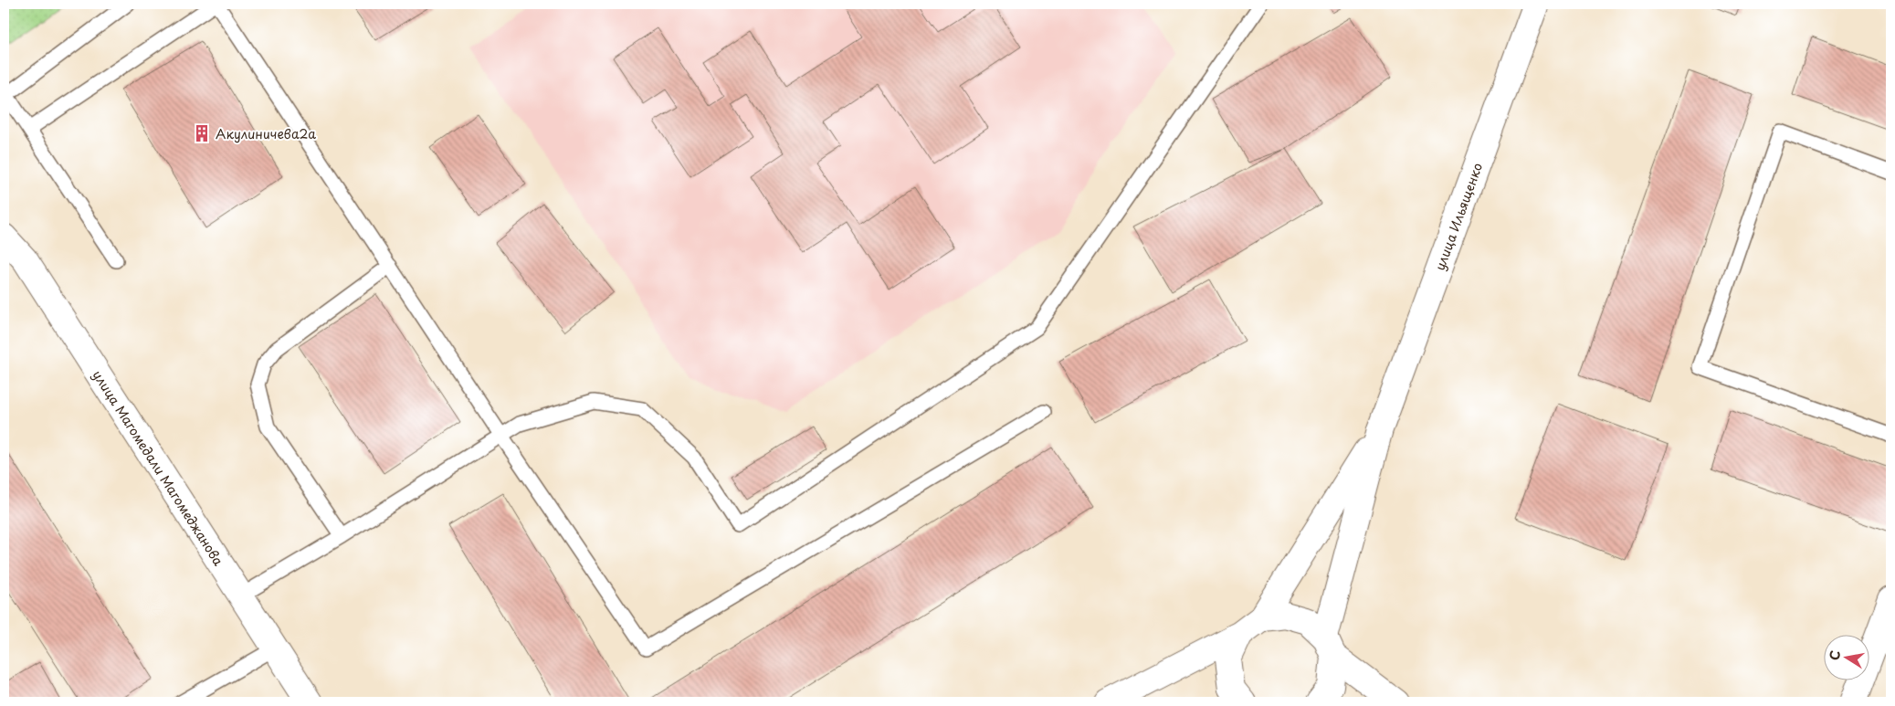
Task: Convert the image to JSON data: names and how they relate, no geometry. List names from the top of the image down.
{
  "streets": {
    "main road": ["улица Ильященко", "улица Магомедали Магомеджанова"]
  },
  "places": {
    "building": ["Акулиничева2а"]
  },
  "north": "left"
}
